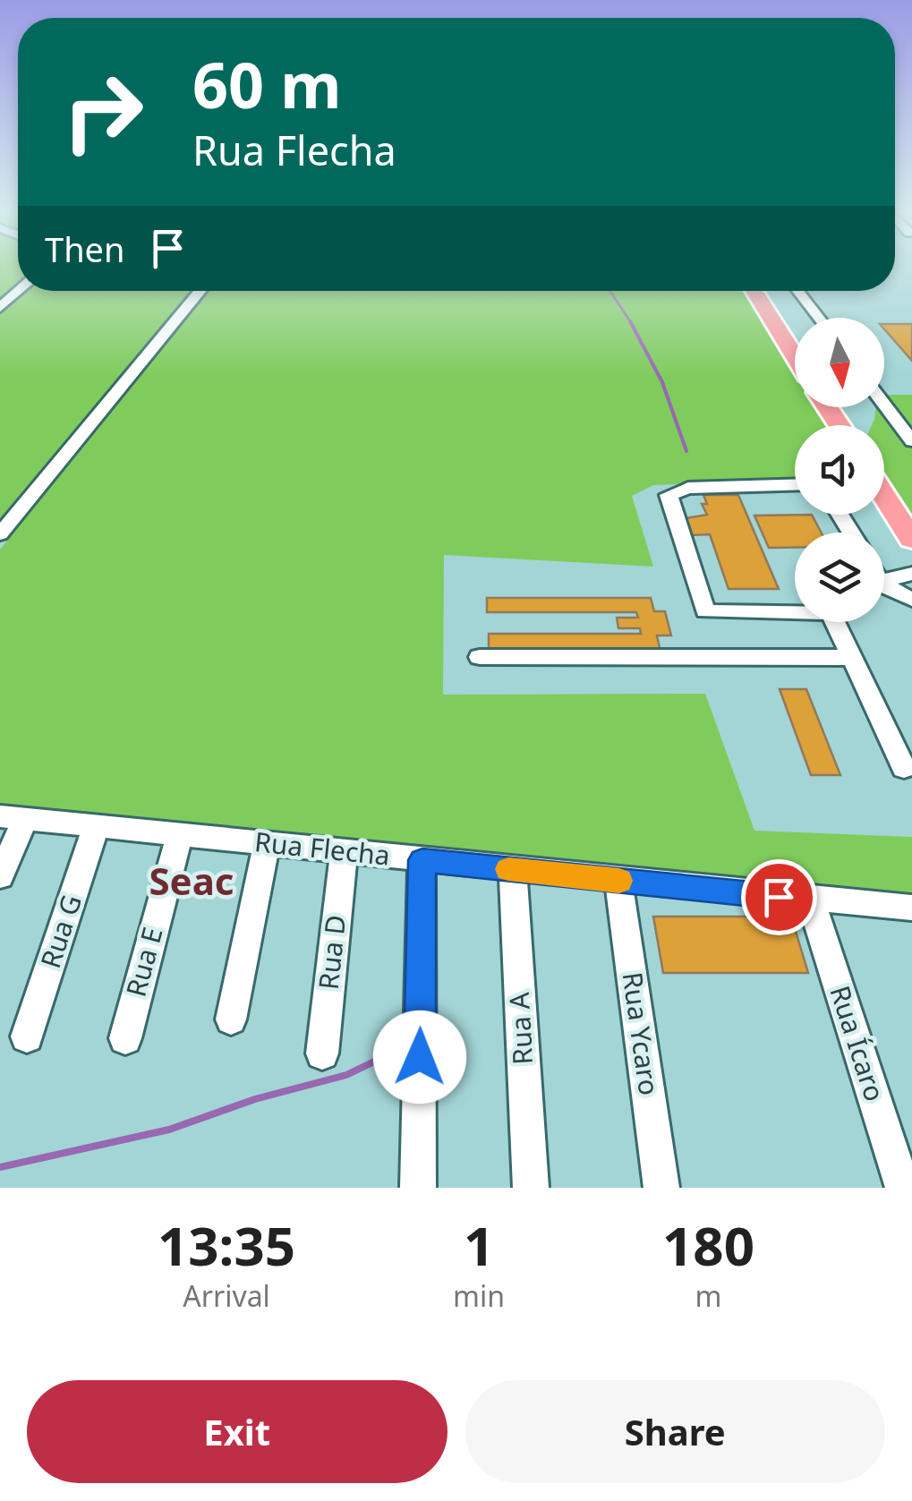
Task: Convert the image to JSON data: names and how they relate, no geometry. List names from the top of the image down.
{
  "streets": {
    "street": [
      "Rua Flecha",
      "Rua G",
      "Rua D",
      "Rua E",
      "Rua A",
      "Rua Ycaro",
      "Rua Ícaro"
    ]
  },
  "crossings": [
    ["Rua Flecha", "Rua G"],
    ["Rua Flecha", "Rua D"],
    ["Rua Flecha", "Rua E"],
    ["Rua Flecha", "Rua A"],
    ["Rua Flecha", "Rua Ycaro"],
    ["Rua Flecha", "Rua Ícaro"]
  ],
  "districts": ["Seac"],
  "north": "bottom",
  "page": {
    "turn": ["60 m", "Rua Flecha"],
    "then": "Then",
    "eta": [
      "13:35",
      "Arrival",
      "1",
      "min",
      "180",
      "m"
    ],
    "buttons": ["Exit", "Share"]
  }
}
